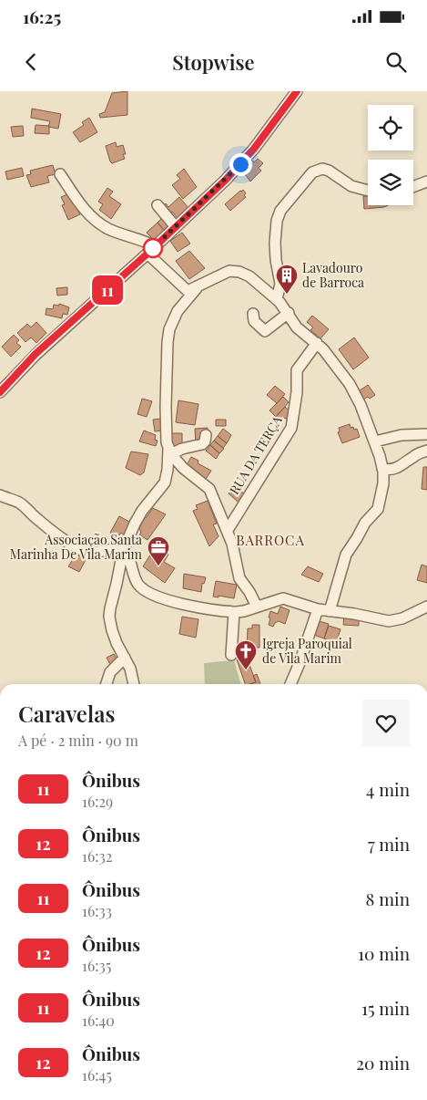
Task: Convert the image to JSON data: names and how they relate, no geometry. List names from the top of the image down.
{
  "streets": {
    "street": ["RUA DA TERÇA"]
  },
  "districts": ["BARROCA"],
  "places": {
    "building": ["Lavadouro de Barroca"],
    "office": ["Associação Santa Marinha De Vila Marim"],
    "church": ["Igreja Paroquial de Vila Marim"]
  },
  "lines": ["bus line 11"],
  "page": {
    "status": "16:25",
    "header": "Stopwise",
    "on_map": "11",
    "heading": ["Caravelas", "A pé · 2 min · 90 m"],
    "list": [
      {
        "mark": "11",
        "name": "Ônibus",
        "note": "16:29",
        "value": "4 min"
      },
      {
        "mark": "12",
        "name": "Ônibus",
        "note": "16:32",
        "value": "7 min"
      },
      {
        "mark": "11",
        "name": "Ônibus",
        "note": "16:33",
        "value": "8 min"
      },
      {
        "mark": "12",
        "name": "Ônibus",
        "note": "16:35",
        "value": "10 min"
      },
      {
        "mark": "11",
        "name": "Ônibus",
        "note": "16:40",
        "value": "15 min"
      },
      {
        "mark": "12",
        "name": "Ônibus",
        "note": "16:45",
        "value": "20 min"
      }
    ]
  }
}
